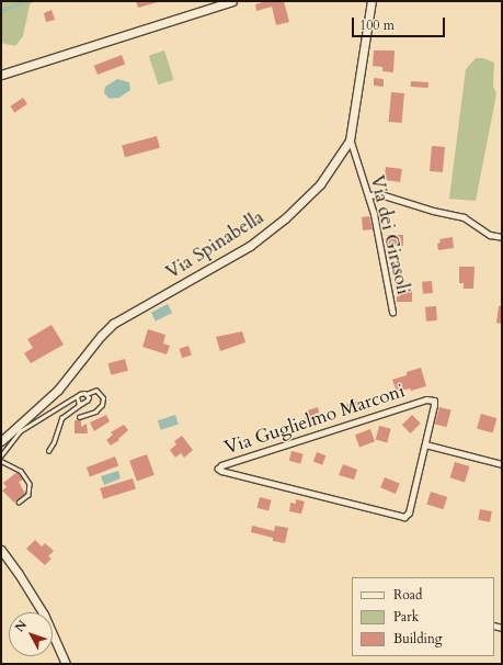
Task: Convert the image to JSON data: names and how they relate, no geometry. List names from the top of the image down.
{
  "streets": {
    "street": ["Via dei Girasoli", "Via Spinabella", "Via Guglielmo Marconi"]
  },
  "crossings": [
    ["Via dei Girasoli", "Via Spinabella"]
  ],
  "legend": ["Road", "Park", "Building"],
  "scale_bar": "100 m",
  "north": "top left"
}
